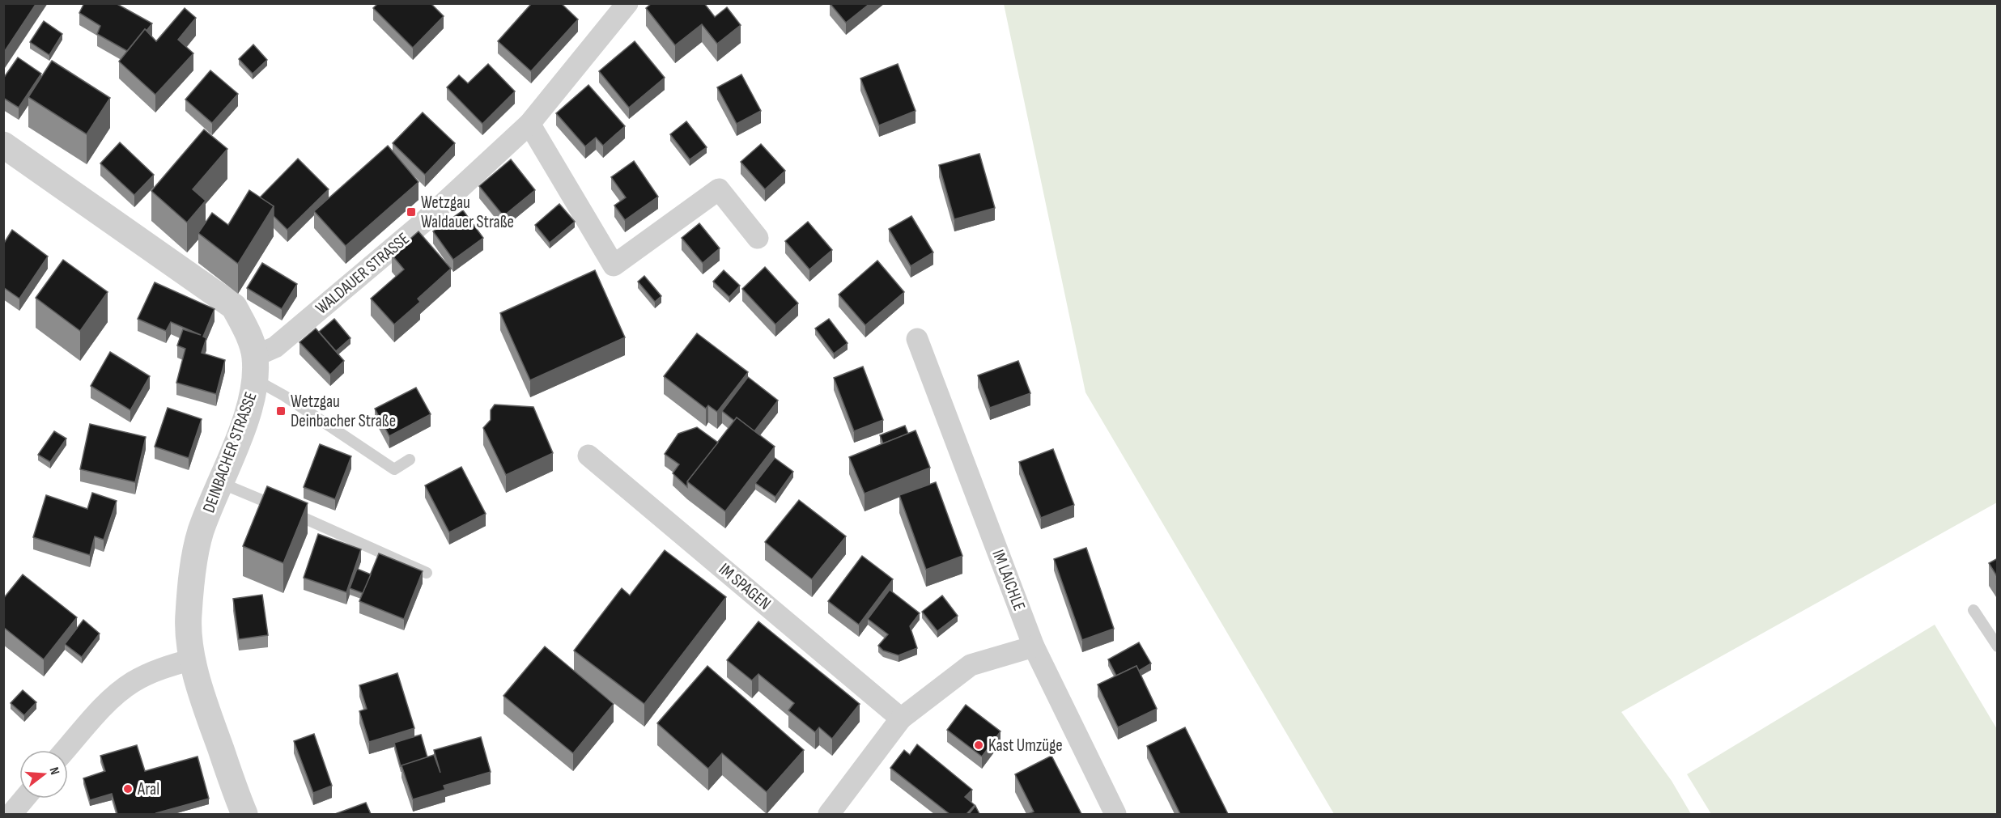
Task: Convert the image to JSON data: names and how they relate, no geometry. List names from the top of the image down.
{
  "streets": {
    "street": [
      "WALDAUER STRASSE",
      "DEINBACHER STRASSE",
      "IM LAICHLE",
      "IM SPAGEN"
    ]
  },
  "crossings": [
    ["WALDAUER STRASSE", "DEINBACHER STRASSE"]
  ],
  "places": {
    "transit": ["Wetzgau Waldauer Straße", "Wetzgau Deinbacher Straße"],
    "other": ["Kast Umzüge", "Aral"]
  },
  "north": "right"
}
